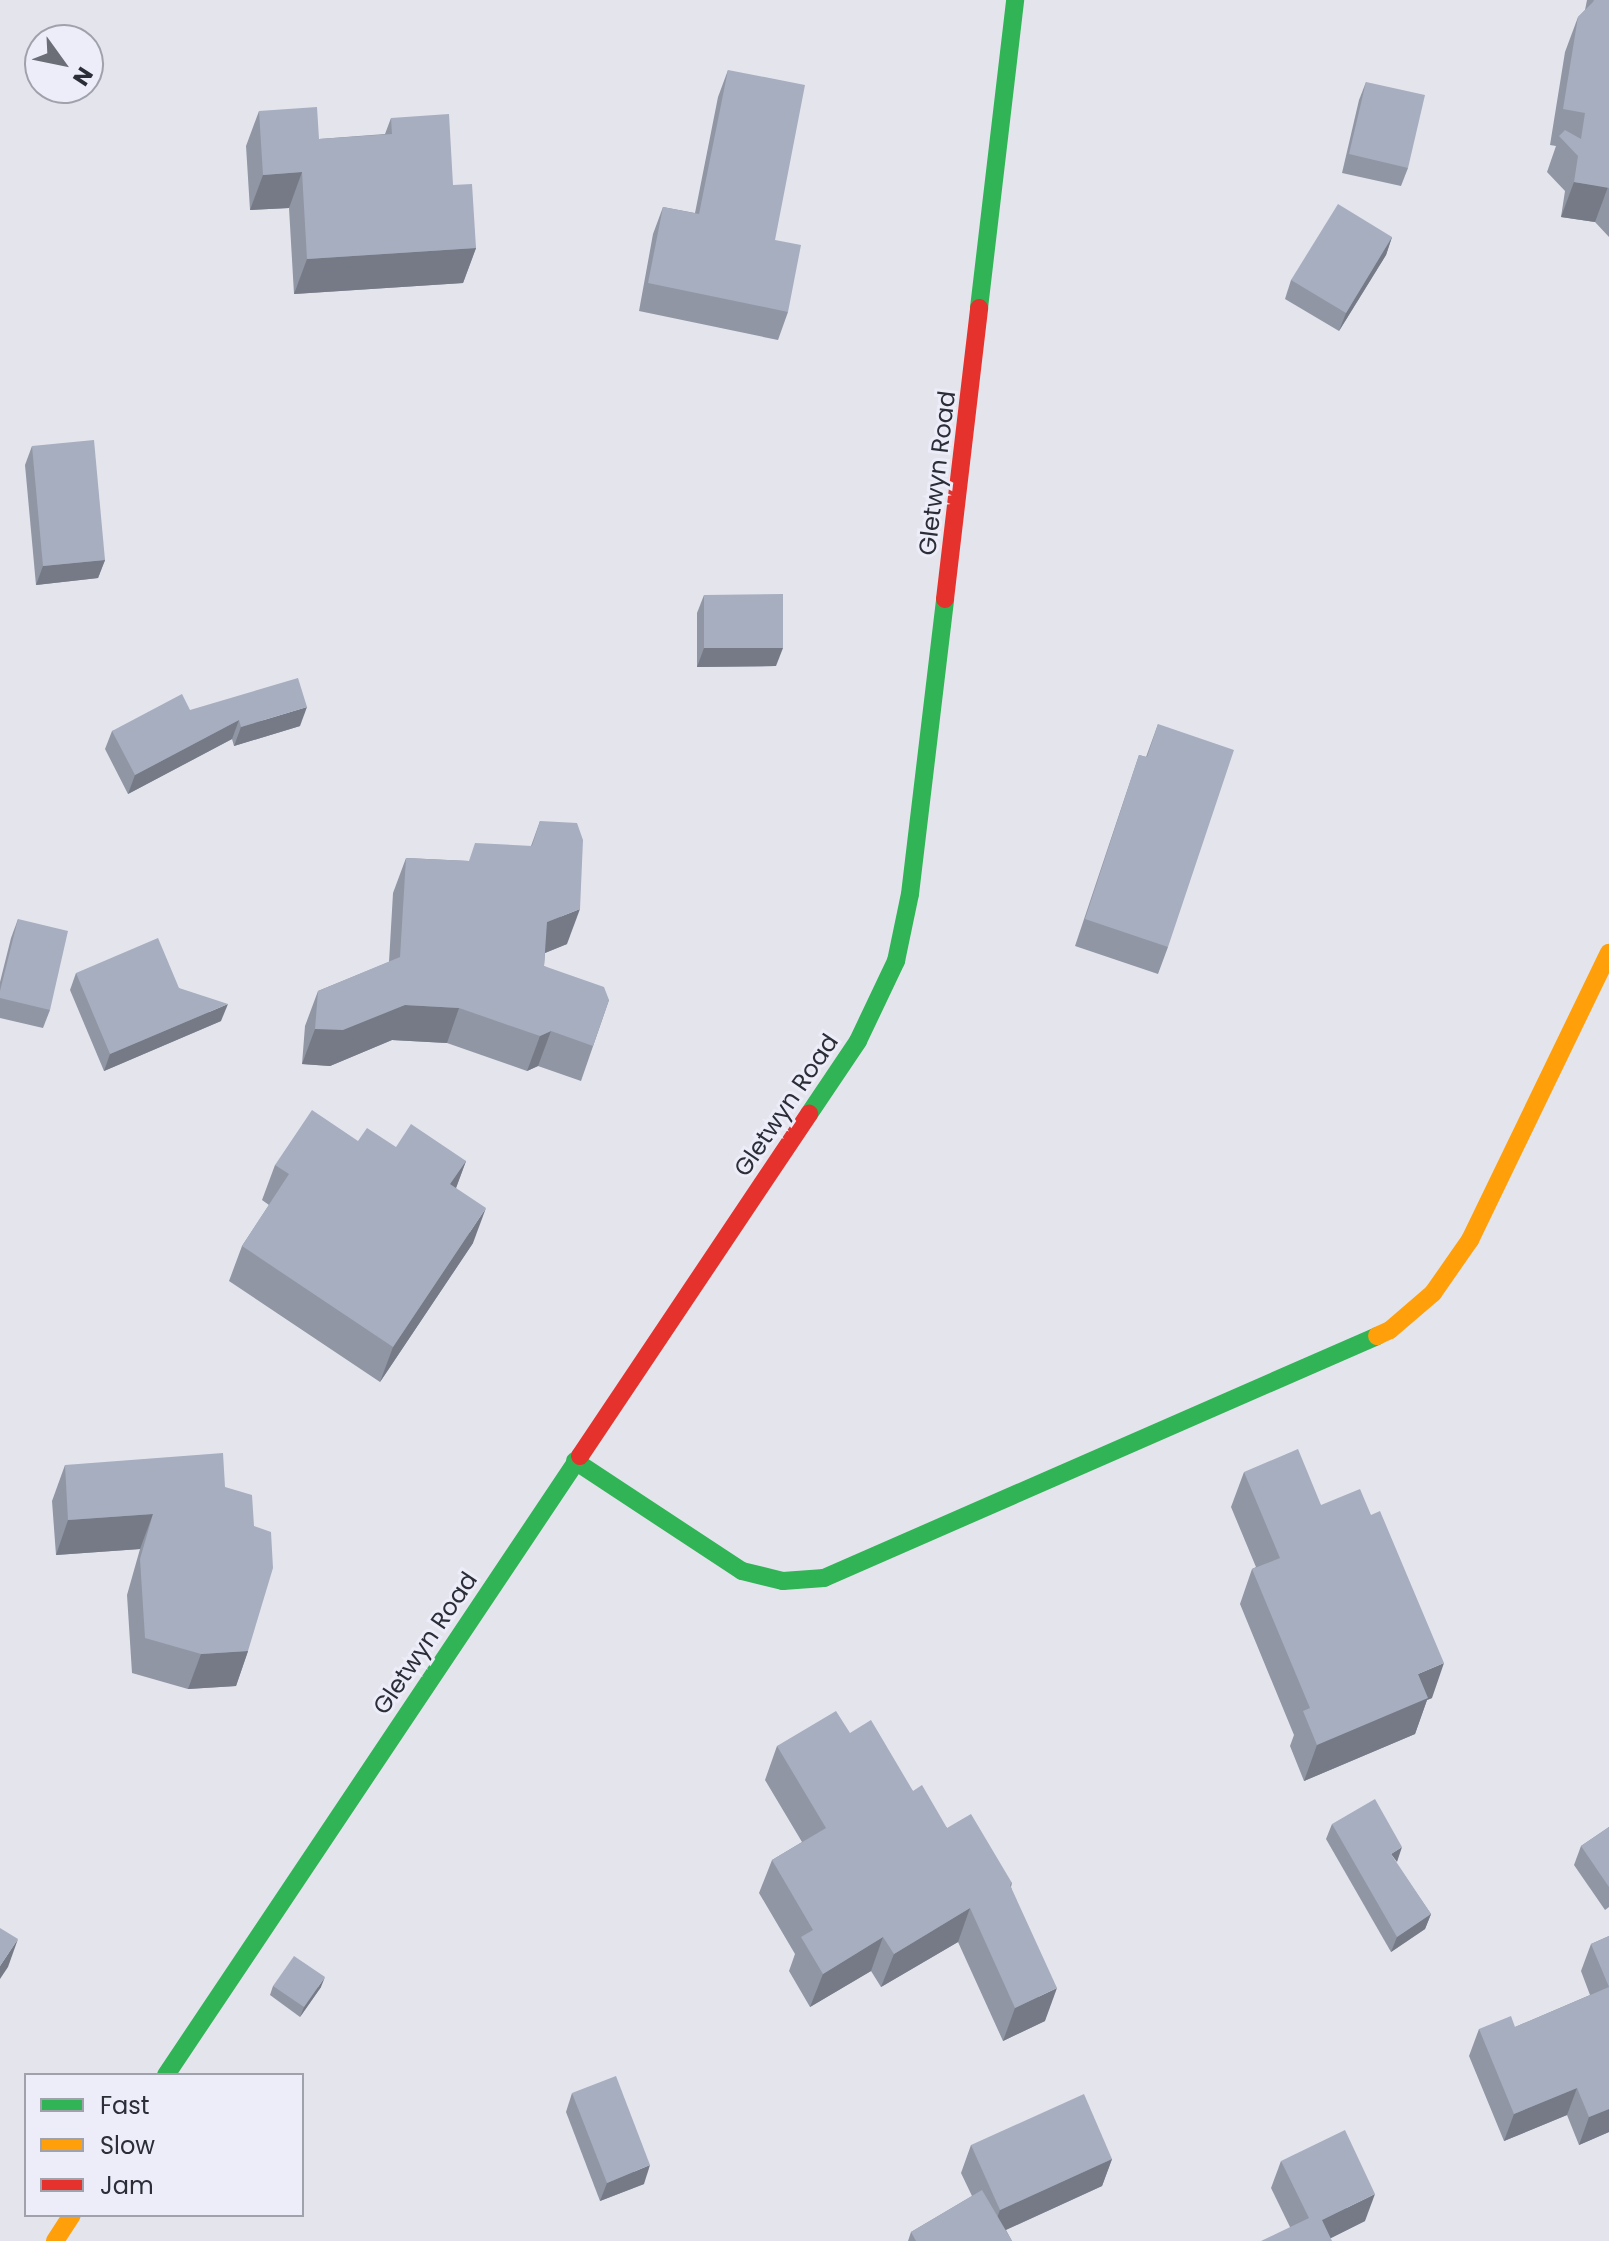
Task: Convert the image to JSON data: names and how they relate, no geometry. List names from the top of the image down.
{
  "streets": {
    "street": ["Gletwyn Road"]
  },
  "legend": ["Fast", "Slow", "Jam"],
  "north": "bottom right"
}
